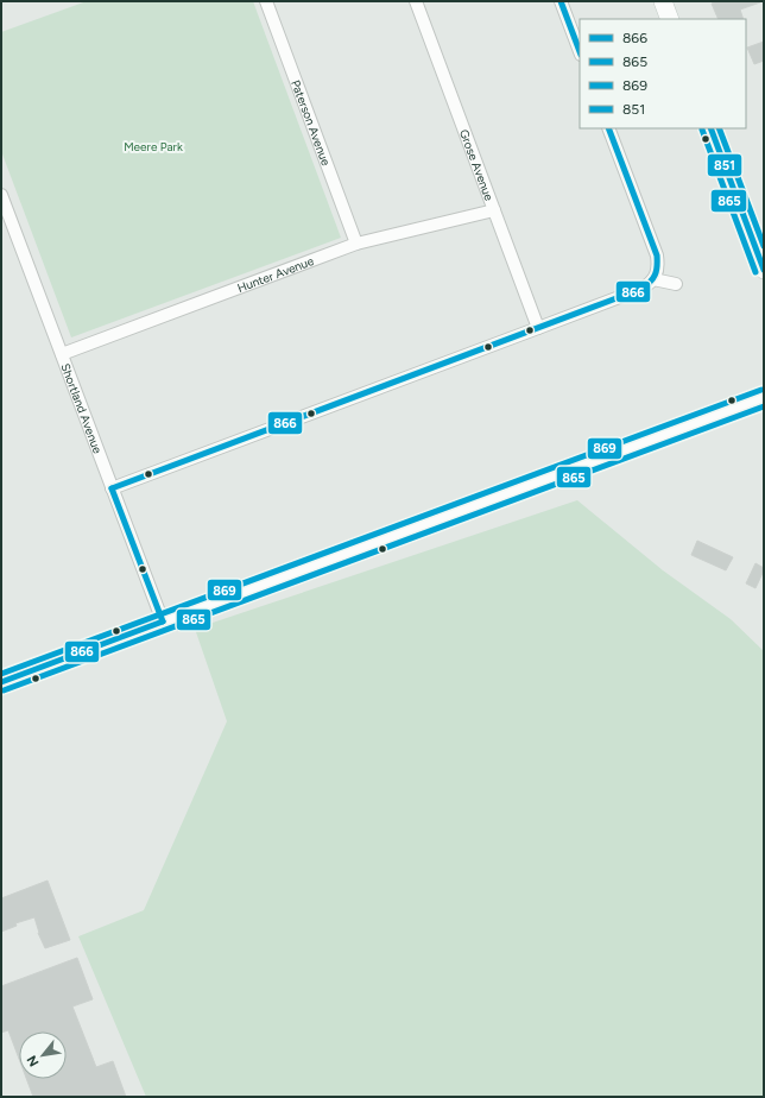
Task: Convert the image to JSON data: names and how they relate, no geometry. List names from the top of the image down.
{
  "streets": {
    "street": [
      "Paterson Avenue",
      "Grose Avenue",
      "Hunter Avenue",
      "Shortland Avenue"
    ]
  },
  "crossings": [
    ["Paterson Avenue", "Hunter Avenue"],
    ["Grose Avenue", "Hunter Avenue"],
    ["Hunter Avenue", "Shortland Avenue"]
  ],
  "parks": ["Meere Park"],
  "lines": [
    "transit line 866",
    "transit line 851",
    "transit line 865",
    "transit line 869"
  ],
  "legend": [
    "866",
    "865",
    "869",
    "851"
  ],
  "north": "bottom left"
}
